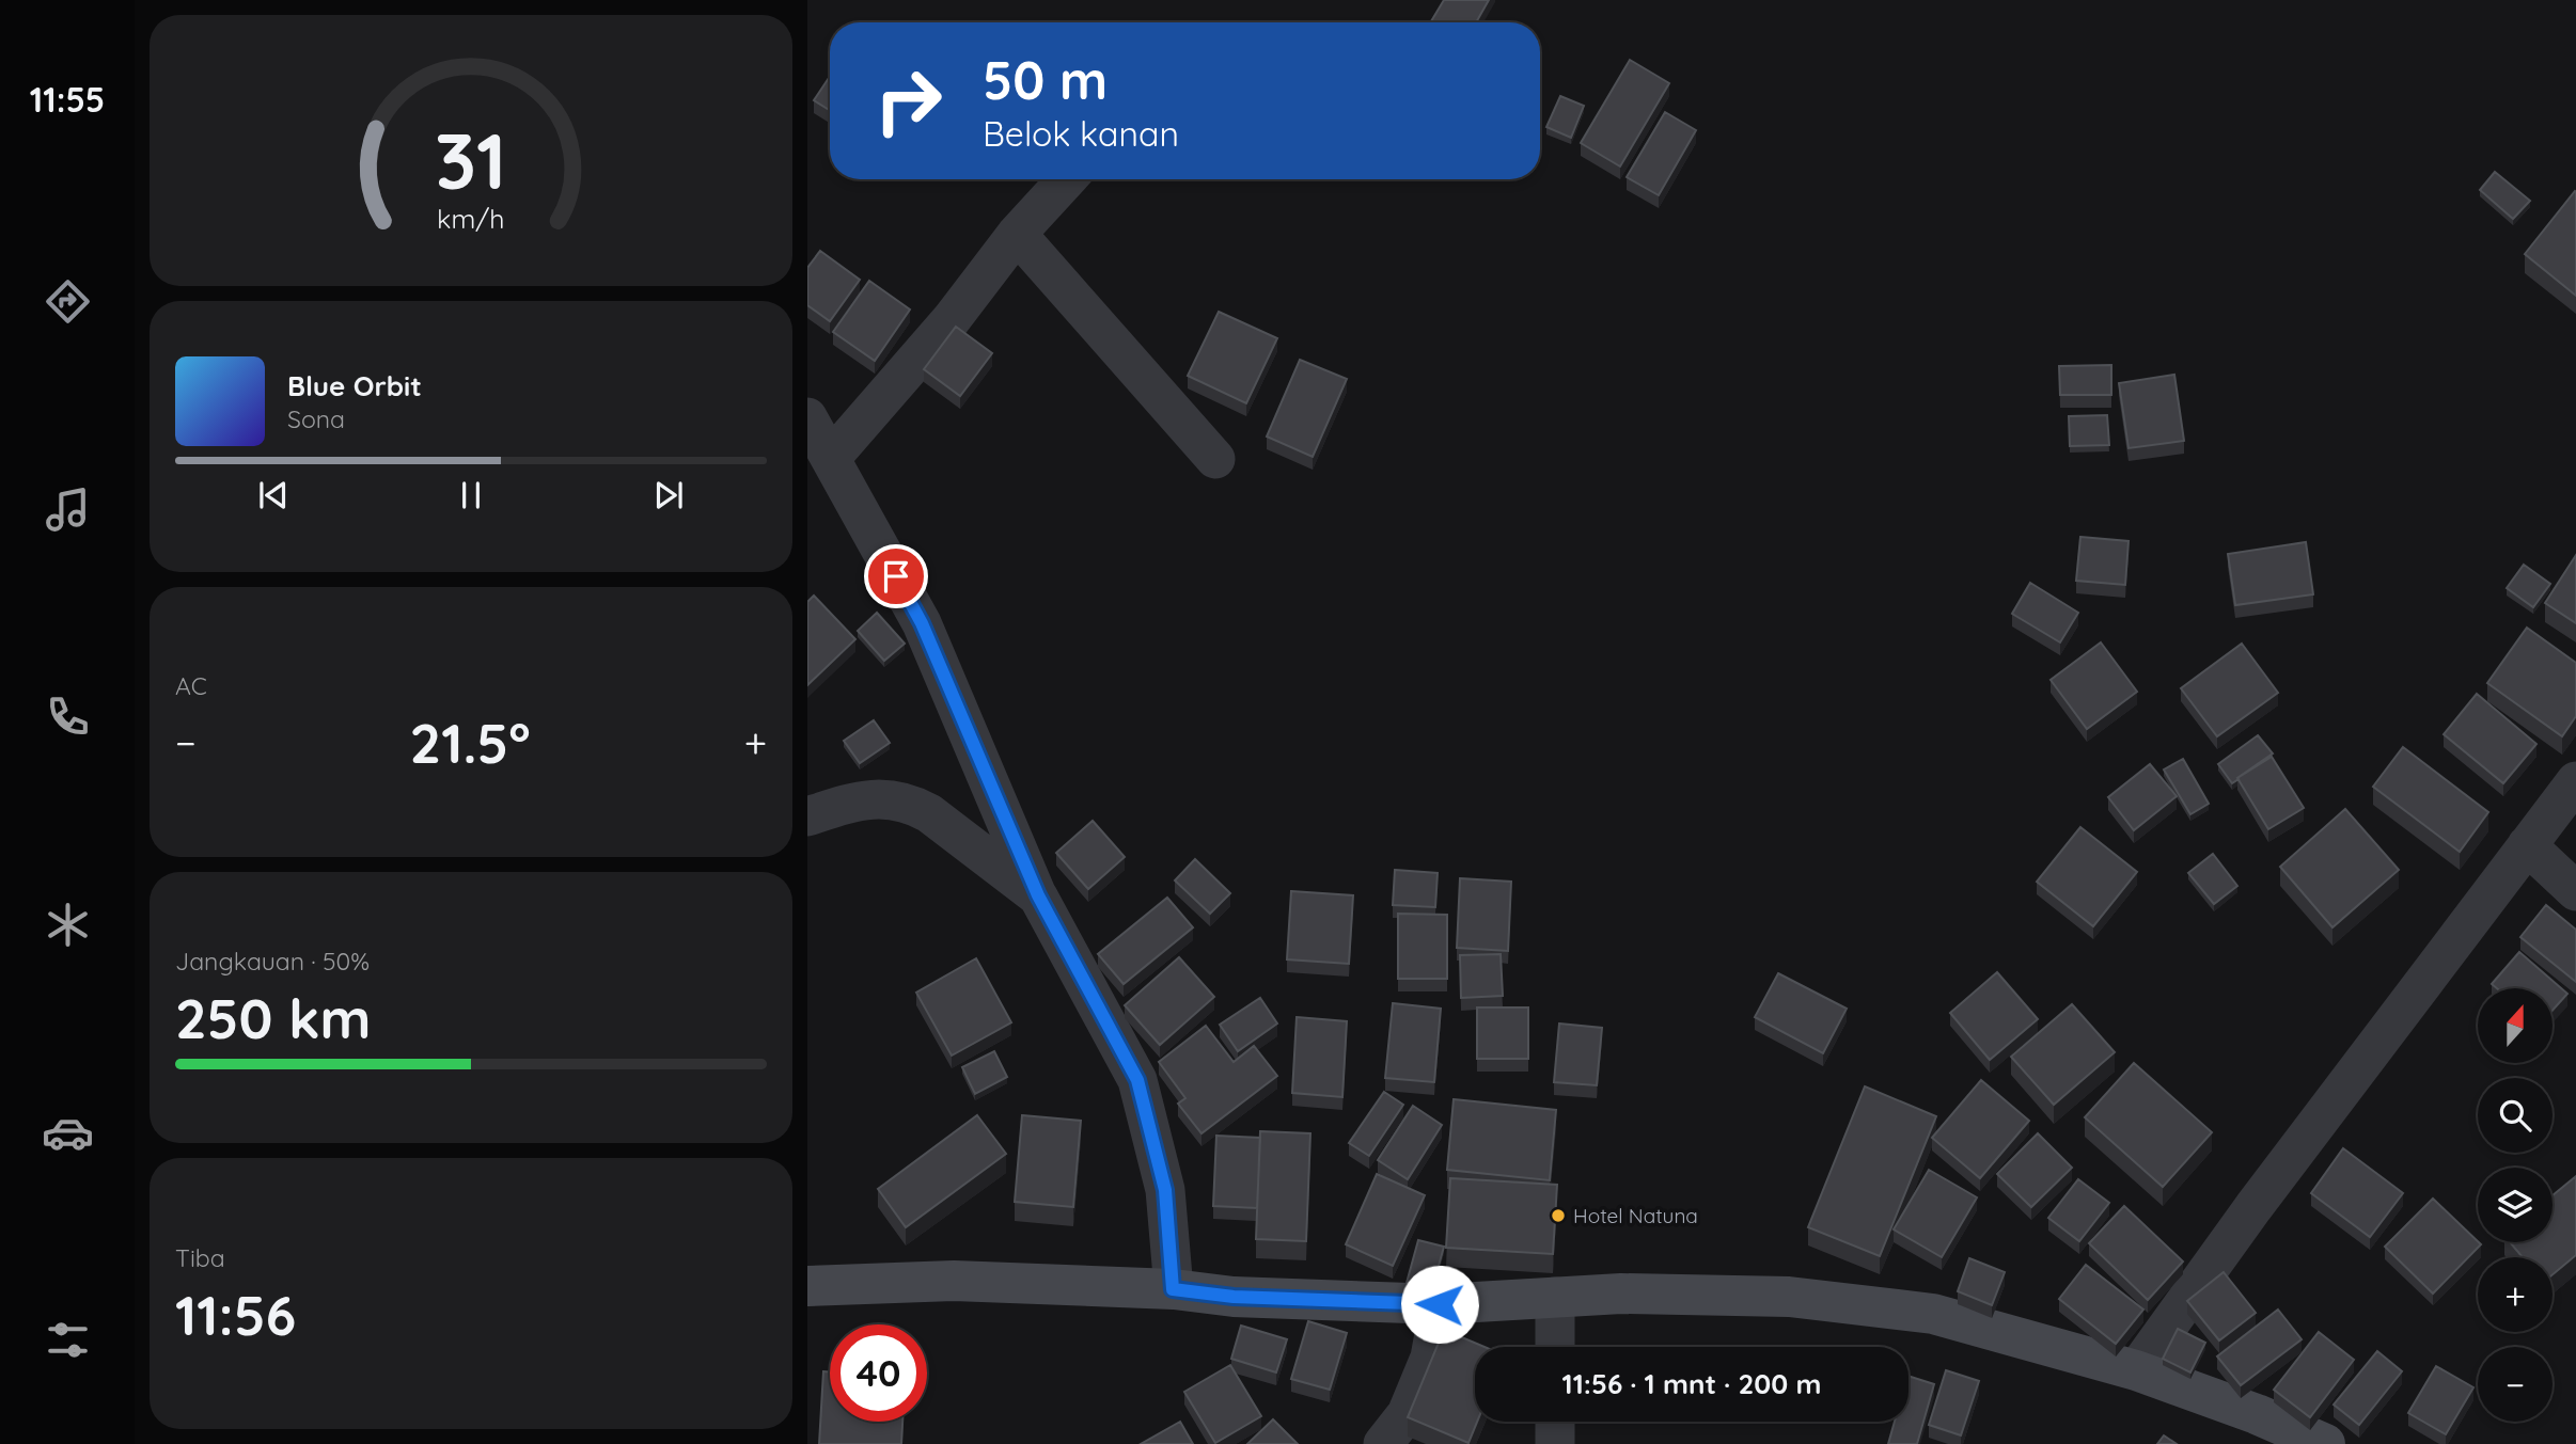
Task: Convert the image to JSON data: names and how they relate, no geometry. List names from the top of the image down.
{
  "places": ["Hotel Natuna"],
  "north": "top",
  "page": {
    "tabs": "11:55",
    "turn": ["50 m", "Belok kanan"],
    "song": ["Blue Orbit", "Sona"],
    "tile": [
      "AC",
      ["Jangkauan · 50%", "250 km"],
      ["Tiba", "11:56"]
    ],
    "heat": ["−", "21.5°", "+"],
    "map_buttons": ["+", "−"],
    "limit": "40",
    "trip": "11:56 · 1 mnt · 200 m",
    "gauge": ["31", "km/h"]
  }
}
